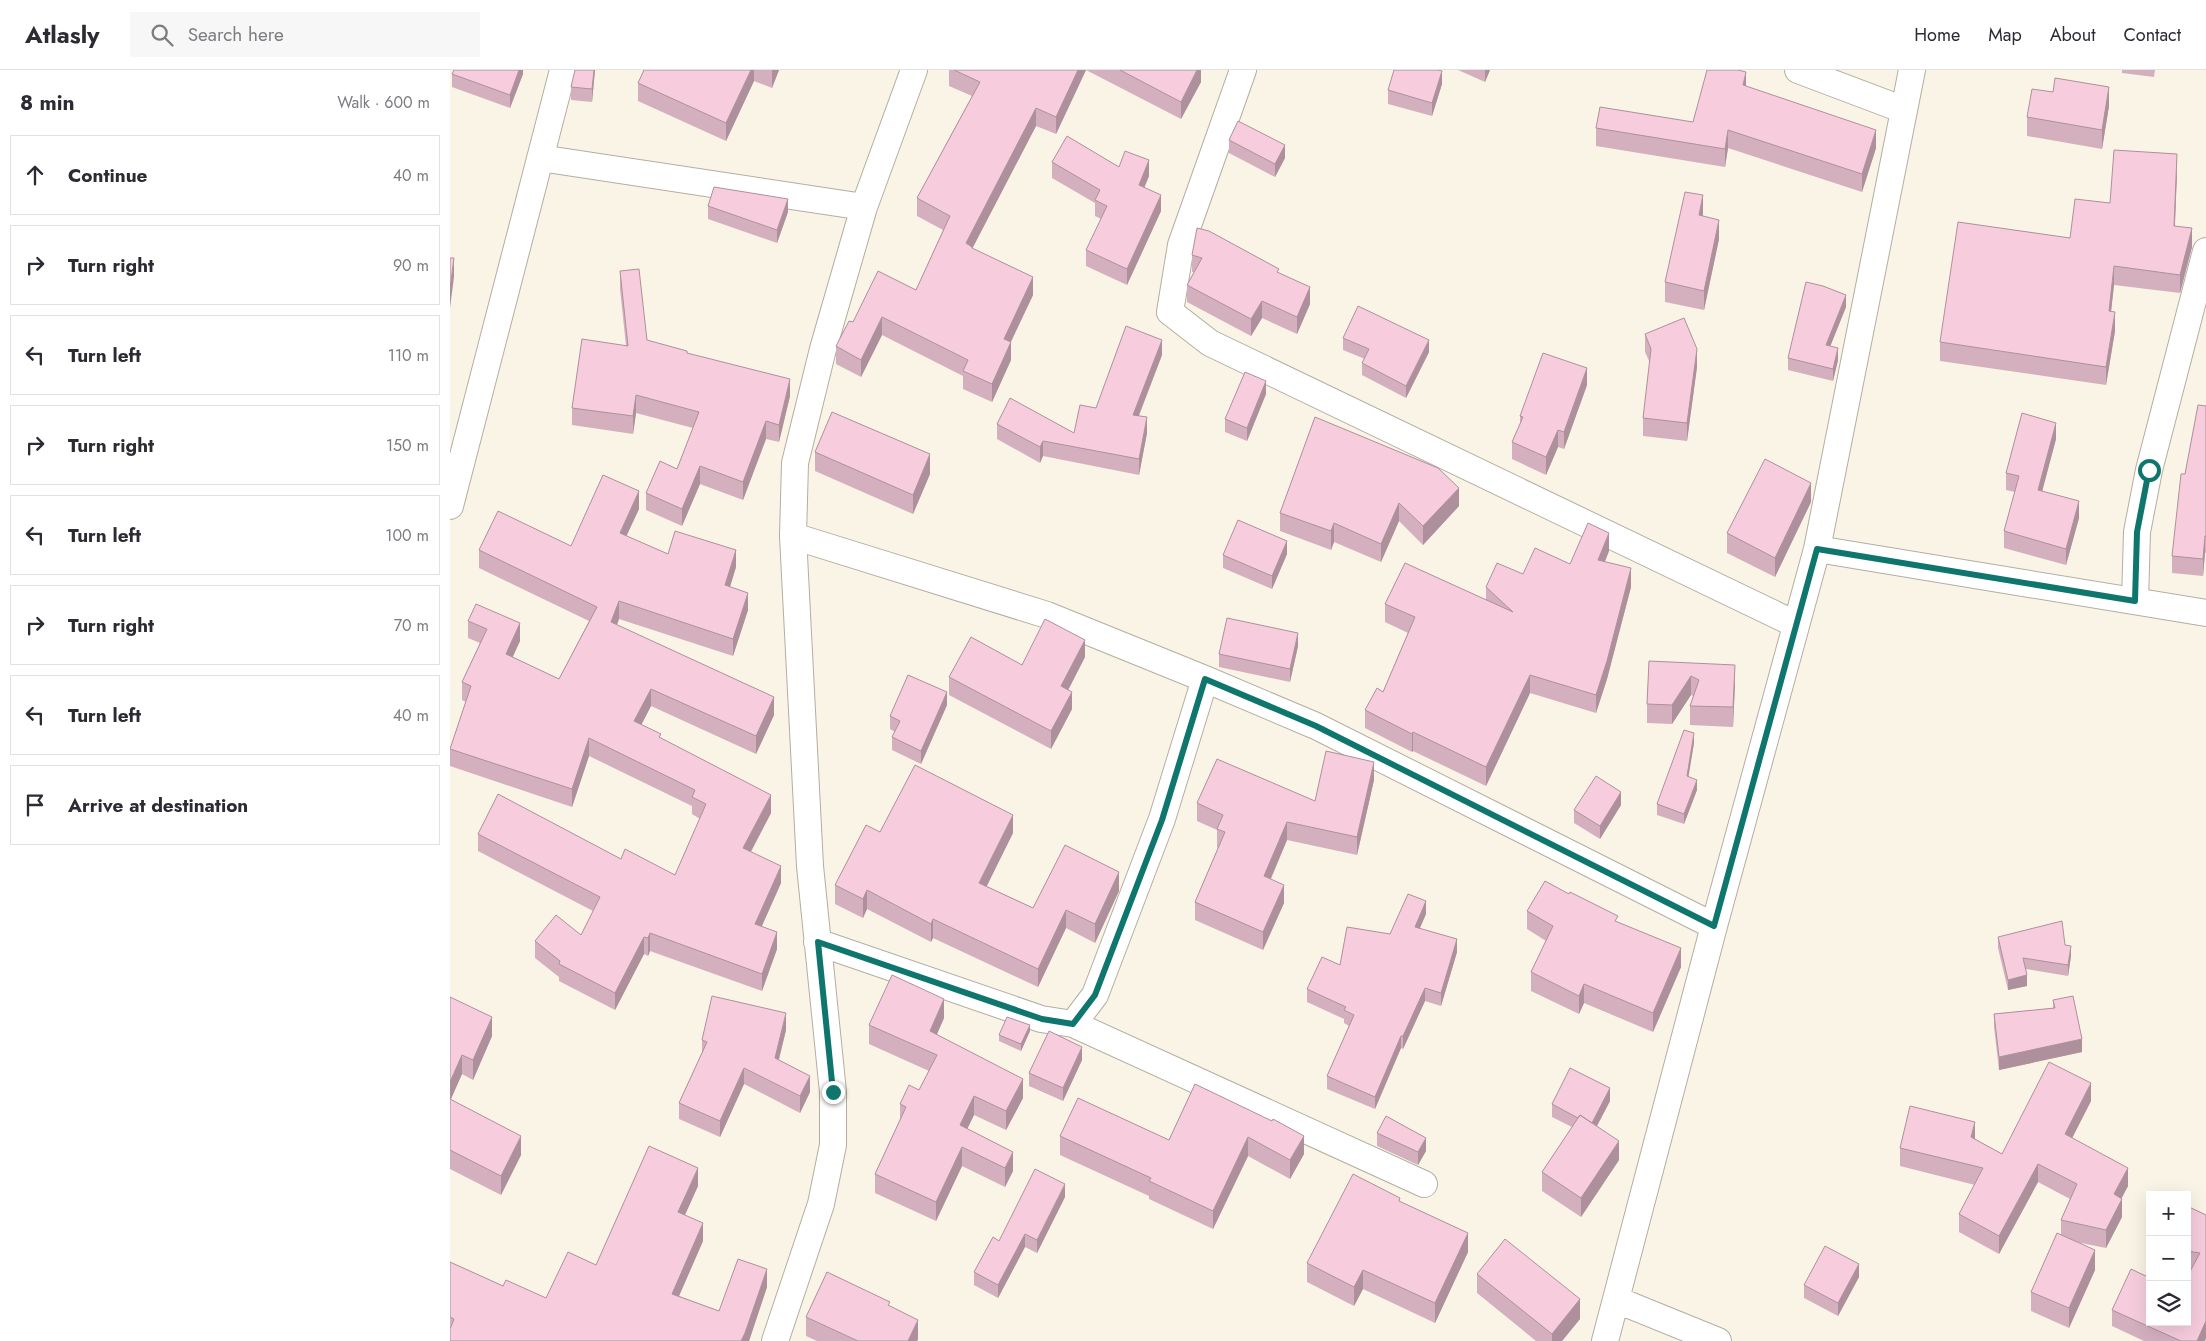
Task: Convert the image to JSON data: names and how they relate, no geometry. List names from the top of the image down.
{
  "page": {
    "header": "Atlasly",
    "search": "Search here",
    "nav": [
      "Home",
      "Map",
      "About",
      "Contact"
    ],
    "heading": ["8 min", "Walk · 600 m"],
    "list": [
      ["Continue", "40 m"],
      ["Turn right", "90 m"],
      ["Turn left", "110 m"],
      ["Turn right", "150 m"],
      ["Turn left", "100 m"],
      ["Turn right", "70 m"],
      ["Turn left", "40 m"],
      "Arrive at destination"
    ],
    "map_buttons": ["+", "−"]
  }
}
